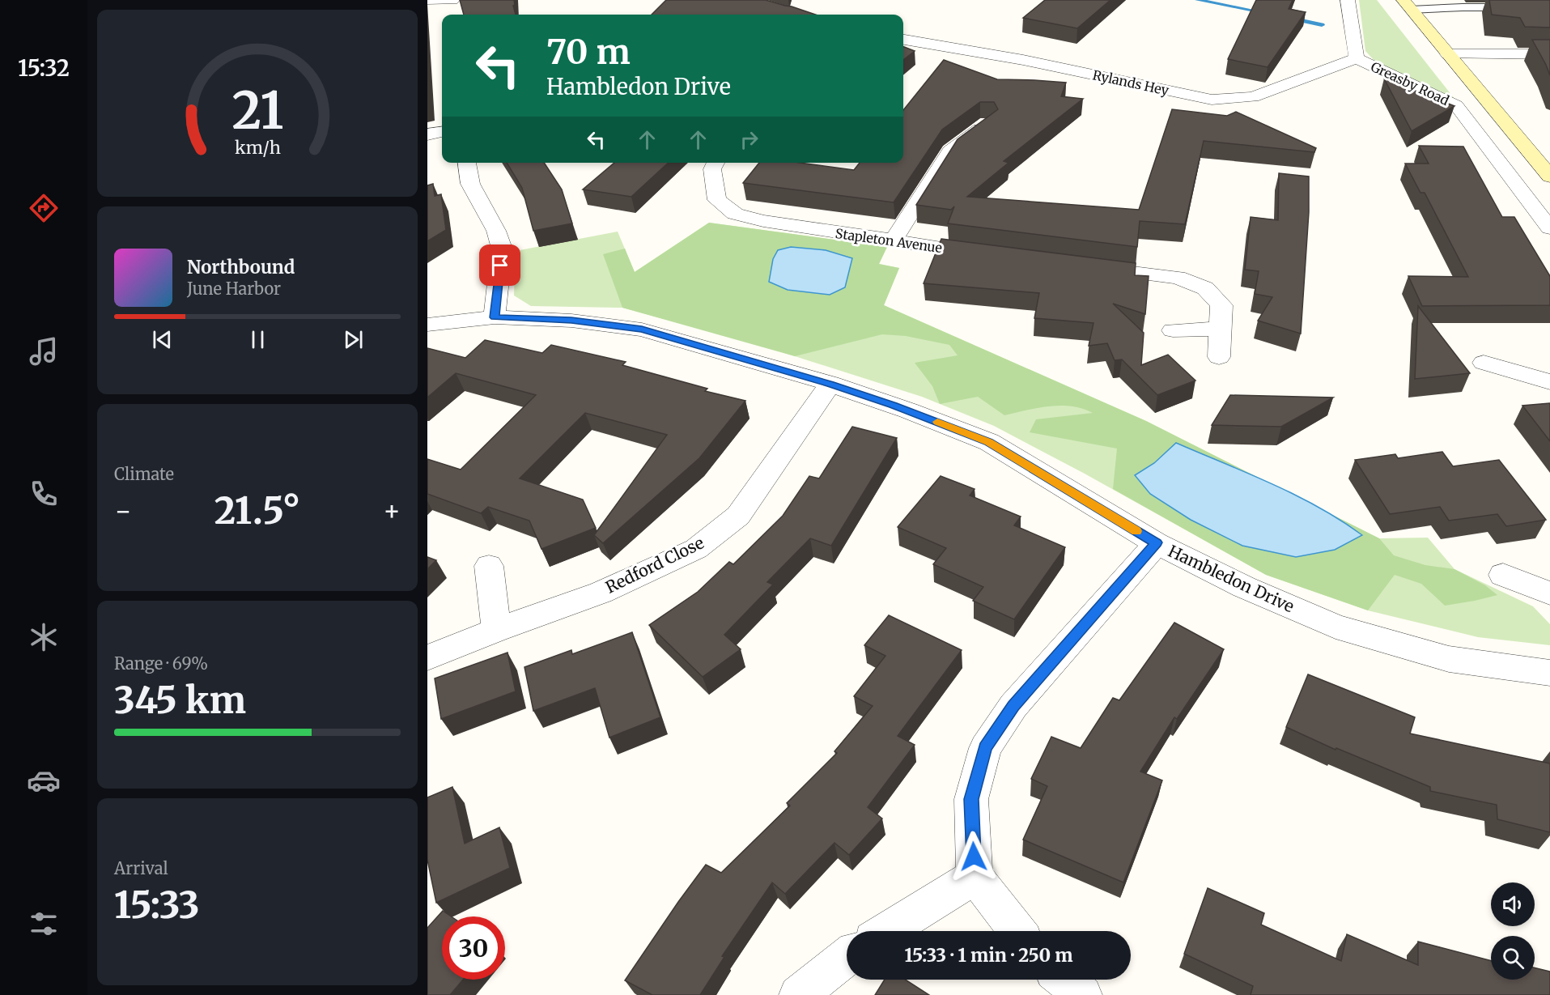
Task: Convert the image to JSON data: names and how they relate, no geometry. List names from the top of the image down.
{
  "streets": {
    "main road": ["Greasby Road"],
    "street": [
      "Rylands Hey",
      "Stapleton Avenue",
      "Redford Close",
      "Hambledon Drive"
    ]
  },
  "crossings": [
    ["Rylands Hey", "Greasby Road"],
    ["Redford Close", "Hambledon Drive"]
  ],
  "page": {
    "tabs": "15:32",
    "turn": ["70 m", "Hambledon Drive"],
    "song": ["Northbound", "June Harbor"],
    "tile": [
      "Climate",
      ["Range · 69%", "345 km"],
      ["Arrival", "15:33"]
    ],
    "heat": ["−", "21.5°", "+"],
    "limit": "30",
    "trip": "15:33 · 1 min · 250 m",
    "gauge": ["21", "km/h"]
  }
}
